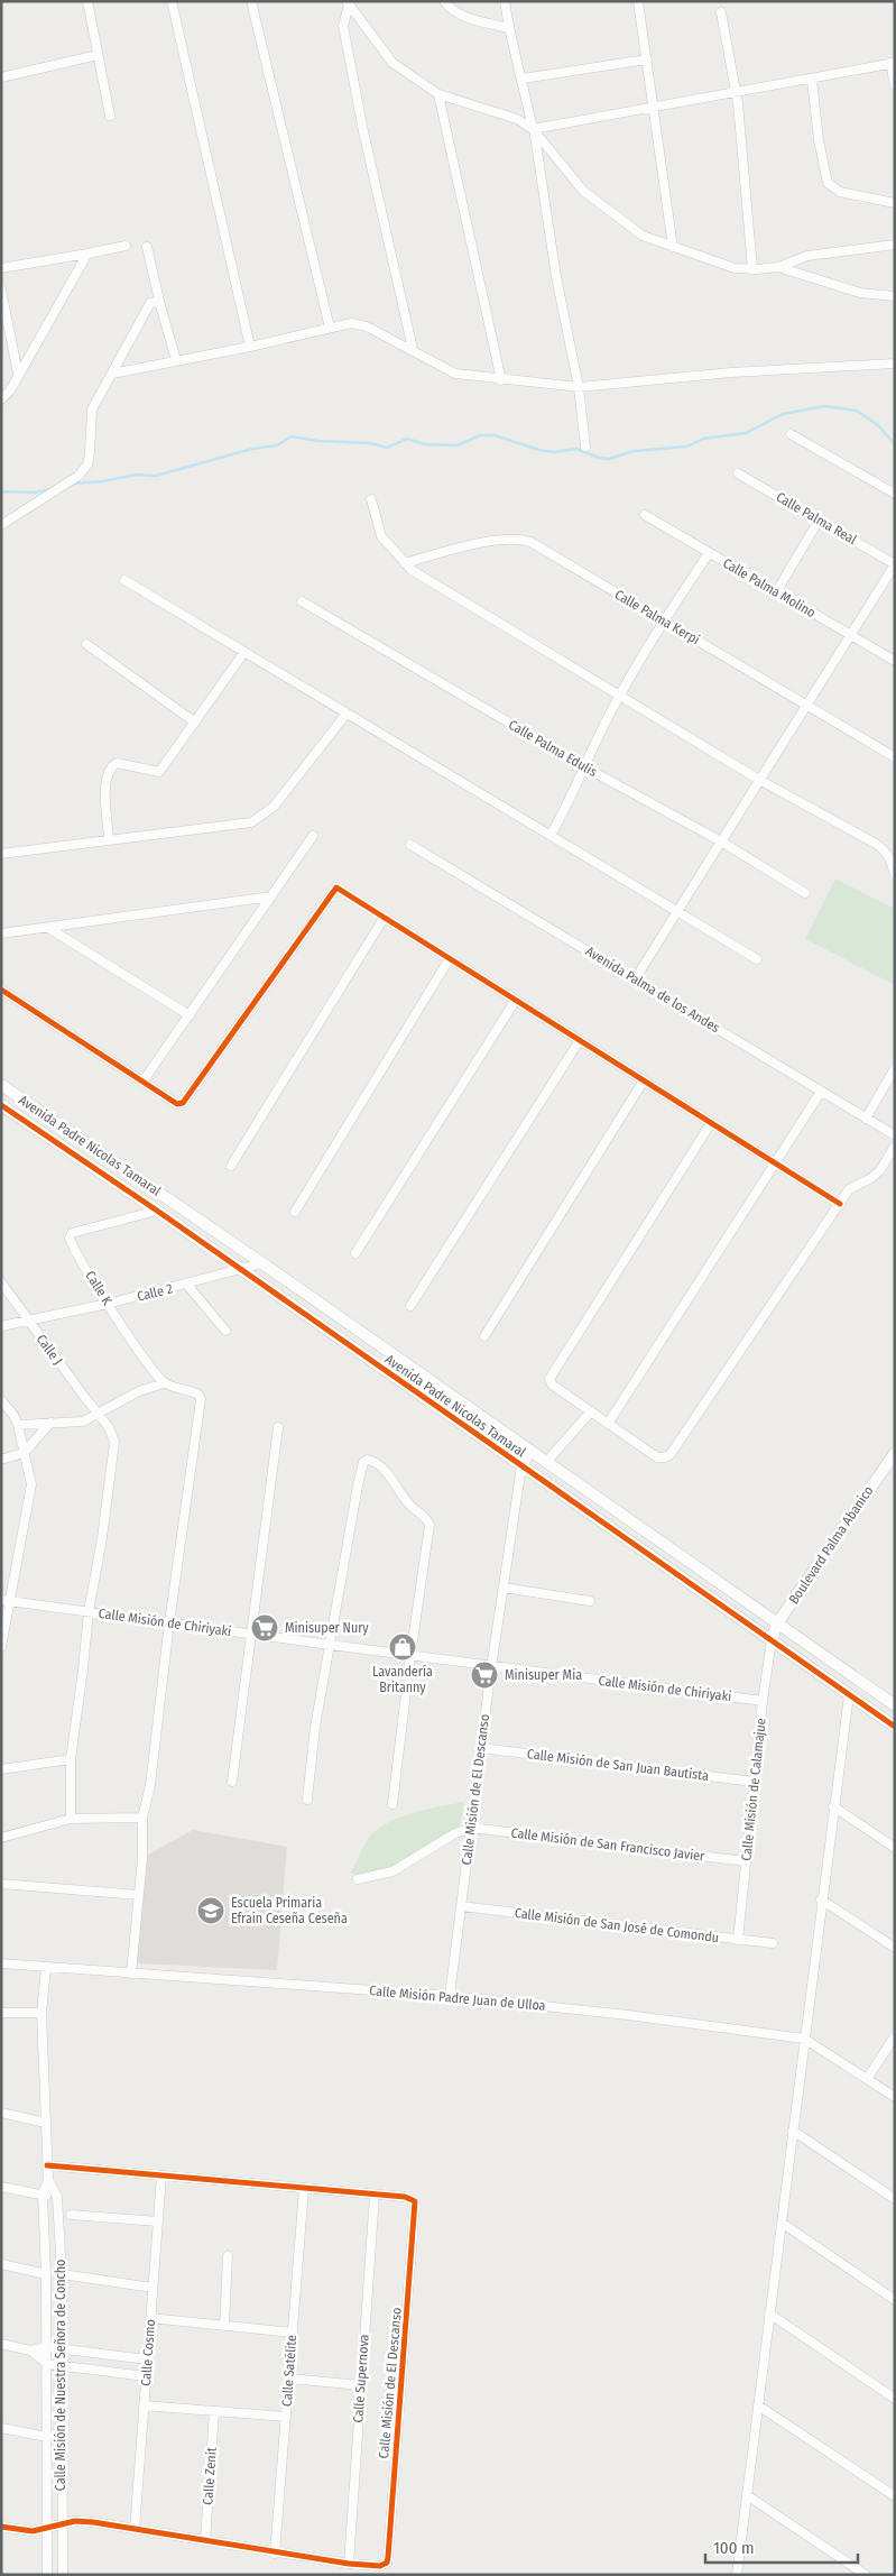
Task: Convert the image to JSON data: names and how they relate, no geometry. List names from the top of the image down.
{
  "streets": {
    "street": [
      "Calle Palma Real",
      "Calle Palma Molino",
      "Calle Palma Kerpi",
      "Calle Palma Edulis",
      "Avenida Palma de los Andes",
      "Avenida Padre Nicolas Tamaral",
      "Calle K",
      "Calle 2",
      "Calle J",
      "Boulevard Palma Abanico",
      "Calle Misión de Chiriyaki",
      "Calle Misión de San Juan Bautista",
      "Calle Misión de El Descanso",
      "Calle Misión de Calamajue",
      "Calle Misión de San Francisco Javier",
      "Calle Misión de San José de Comondu",
      "Calle Misión Padre Juan de Ulloa",
      "Calle Cosmo",
      "Calle Satélite",
      "Calle Misión de Nuestra Señora de Concho",
      "Calle Supernova",
      "Calle Zenit"
    ]
  },
  "crossings": [
    ["Avenida Padre Nicolas Tamaral", "Calle K"],
    ["Avenida Padre Nicolas Tamaral", "Calle 2"],
    ["Avenida Padre Nicolas Tamaral", "Boulevard Palma Abanico"],
    ["Avenida Padre Nicolas Tamaral", "Calle Misión de El Descanso"],
    ["Avenida Padre Nicolas Tamaral", "Calle Misión de Calamajue"],
    ["Calle K", "Calle 2"],
    ["Calle 2", "Calle J"],
    ["Calle J", "Calle Misión de Chiriyaki"],
    ["Boulevard Palma Abanico", "Calle Misión de Calamajue"],
    ["Calle Misión de Chiriyaki", "Calle Misión de El Descanso"],
    ["Calle Misión de Chiriyaki", "Calle Misión de Calamajue"],
    ["Calle Misión de San Juan Bautista", "Calle Misión de El Descanso"],
    ["Calle Misión de San Juan Bautista", "Calle Misión de Calamajue"],
    ["Calle Misión de El Descanso", "Calle Misión de San Francisco Javier"],
    ["Calle Misión de El Descanso", "Calle Misión de San José de Comondu"],
    ["Calle Misión de El Descanso", "Calle Misión Padre Juan de Ulloa"],
    ["Calle Misión de El Descanso", "Calle Supernova"],
    ["Calle Misión de Calamajue", "Calle Misión de San Francisco Javier"],
    ["Calle Misión de Calamajue", "Calle Misión de San José de Comondu"],
    ["Calle Misión Padre Juan de Ulloa", "Calle Misión de Nuestra Señora de Concho"]
  ],
  "places": {
    "supermarket": ["Minisuper Nury", "Minisuper Mia"],
    "shop": ["Lavandería Britanny"],
    "school or university": ["Escuela Primaria Efraín Ceseña Ceseña"]
  },
  "scale_bar": "100 m"
}
